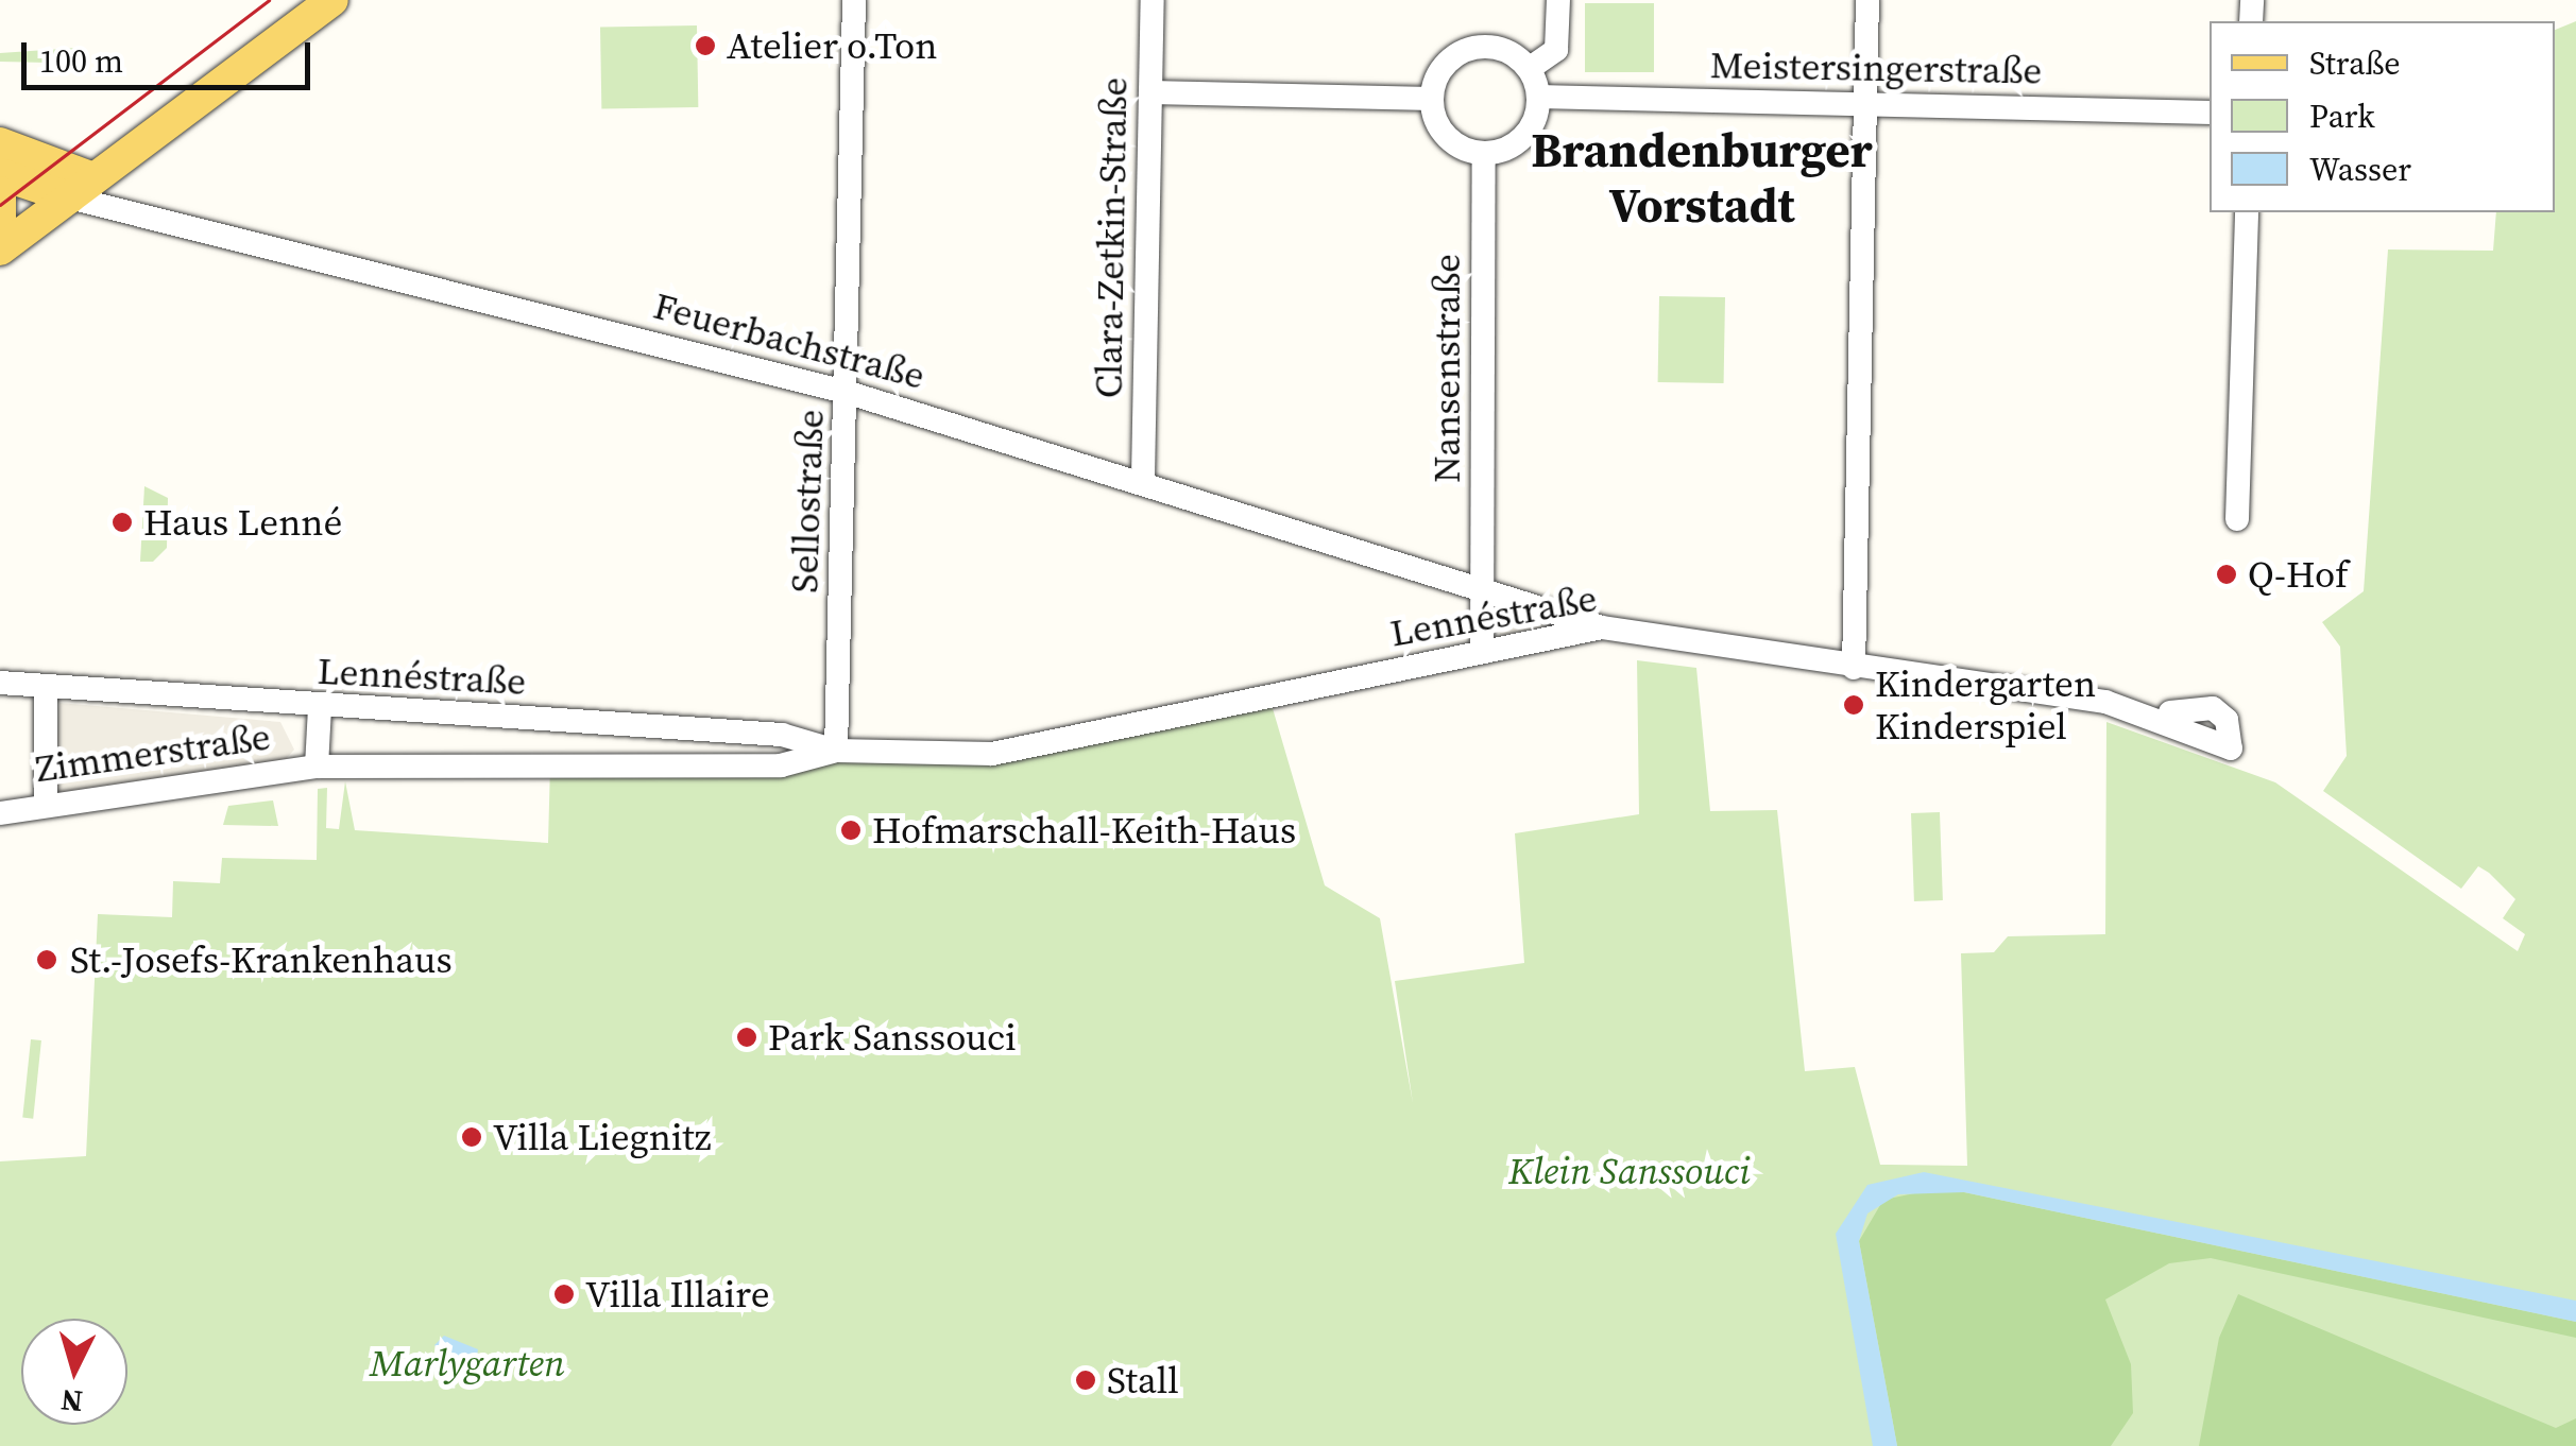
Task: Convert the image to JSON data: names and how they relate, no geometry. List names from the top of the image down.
{
  "streets": {
    "street": [
      "Meistersingerstraße",
      "Clara-Zetkin-Straße",
      "Feuerbachstraße",
      "Nansenstraße",
      "Sellostraße",
      "Lennéstraße",
      "Zimmerstraße"
    ]
  },
  "crossings": [
    ["Meistersingerstraße", "Nansenstraße"],
    ["Clara-Zetkin-Straße", "Feuerbachstraße"],
    ["Feuerbachstraße", "Nansenstraße"],
    ["Feuerbachstraße", "Sellostraße"],
    ["Feuerbachstraße", "Lennéstraße"],
    ["Sellostraße", "Lennéstraße"],
    ["Lennéstraße", "Zimmerstraße"]
  ],
  "districts": ["Brandenburger Vorstadt"],
  "parks": ["Klein Sanssouci", "Marlygarten"],
  "places": [
    "Atelier o.Ton",
    "Haus Lenné",
    "Q-Hof",
    "Kindergarten Kinderspiel",
    "Hofmarschall-Keith-Haus",
    "St.-Josefs-Krankenhaus",
    "Park Sanssouci",
    "Villa Liegnitz",
    "Villa Illaire",
    "Stall"
  ],
  "legend": ["Straße", "Park", "Wasser"],
  "scale_bar": "100 m",
  "north": "bottom"
}
